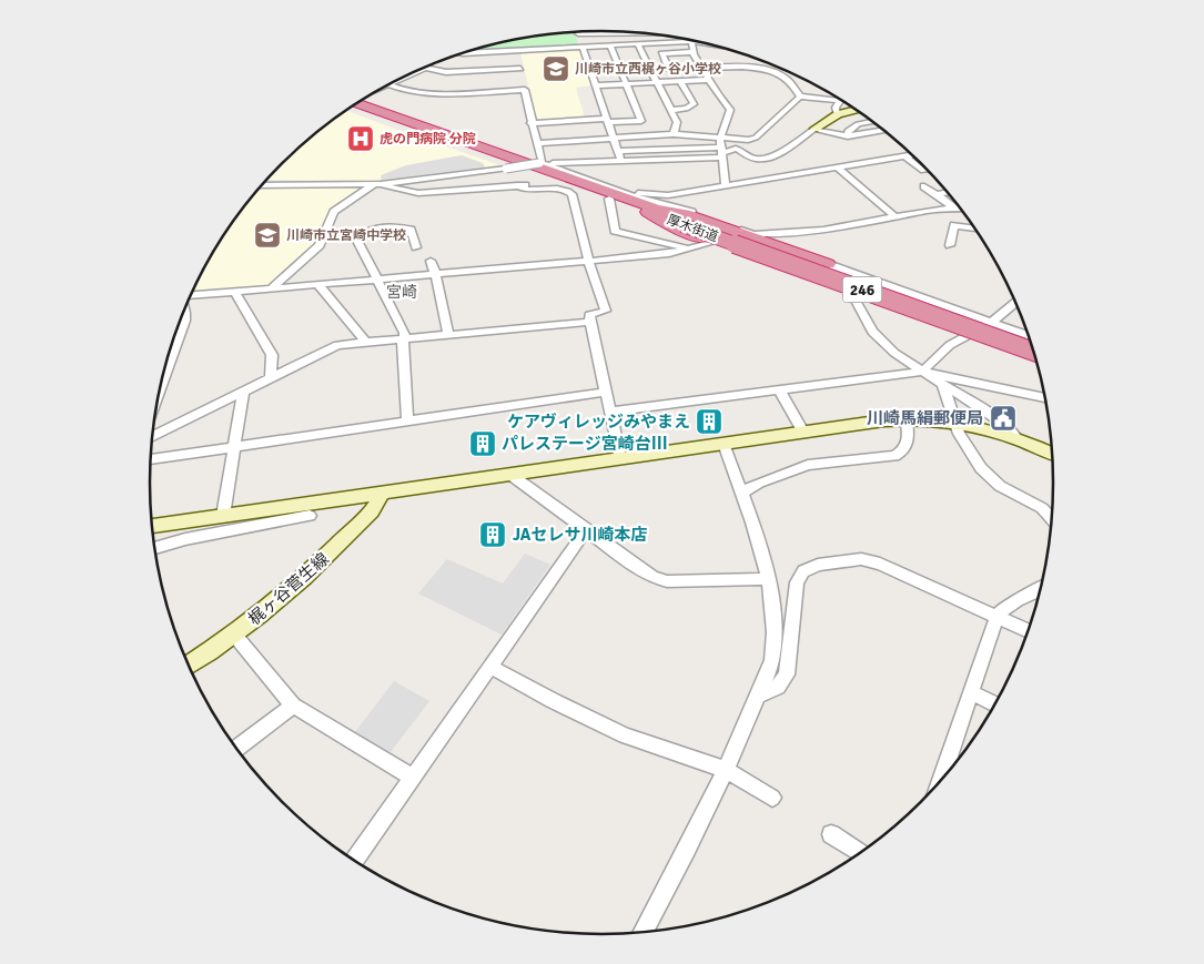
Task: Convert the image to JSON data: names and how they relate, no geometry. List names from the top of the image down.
{
  "streets": {
    "highway": ["厚木街道", "246"],
    "street": ["梶ヶ谷菅生線"]
  },
  "districts": ["宮崎"],
  "places": {
    "school or university": ["川崎市立西梶ヶ谷小学校", "川崎市立宮崎中学校"],
    "hospital": ["虎の門病院 分院"],
    "public building": ["川崎馬絹郵便局"],
    "building": ["ケアヴィレッジみやまえ", "パレステージ宮崎台Ⅲ", "JAセレサ川崎本店"]
  }
}
